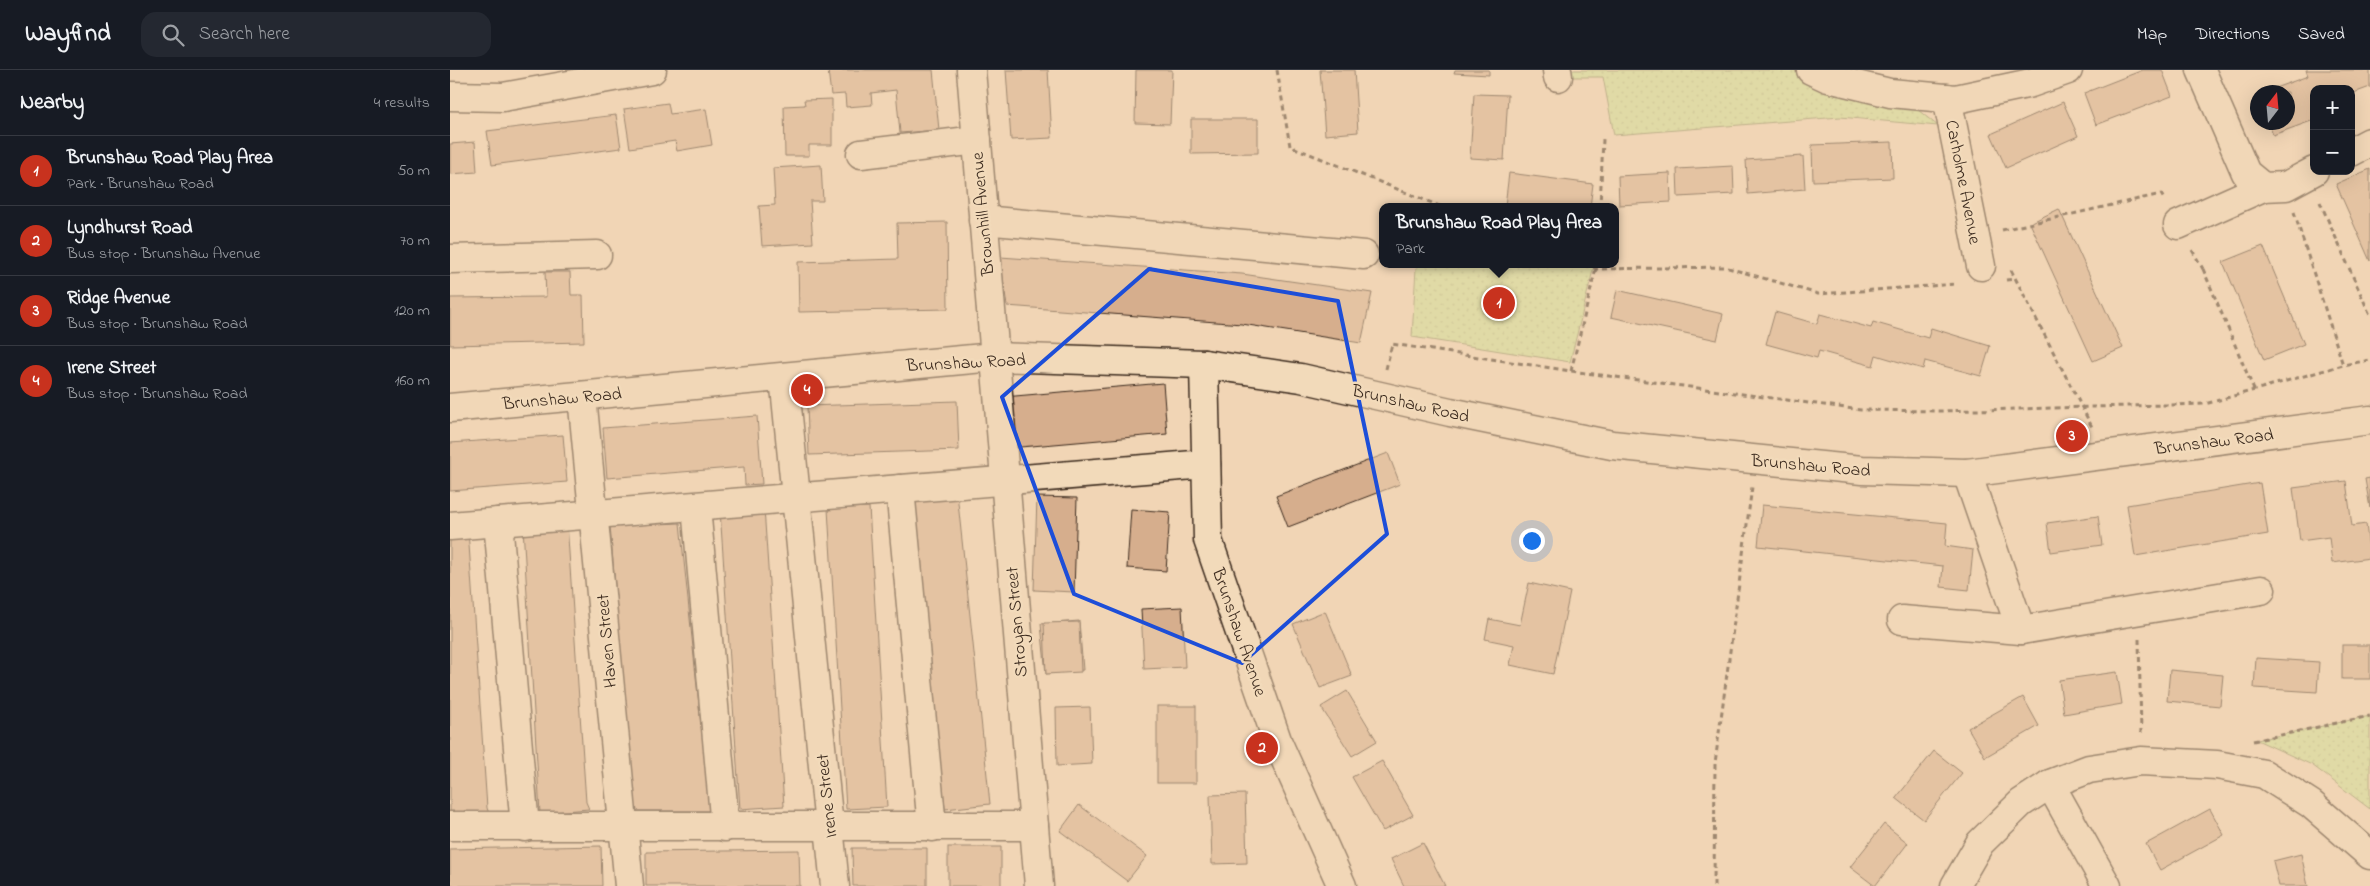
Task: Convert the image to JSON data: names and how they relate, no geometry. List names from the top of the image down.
{
  "streets": {
    "street": [
      "Carholme Avenue",
      "Brownhill Avenue",
      "Brunshaw Road",
      "Stroyan Street",
      "Brunshaw Avenue",
      "Haven Street",
      "Irene Street"
    ]
  },
  "crossings": [
    ["Brownhill Avenue", "Brunshaw Road"],
    ["Brownhill Avenue", "Stroyan Street"],
    ["Brunshaw Road", "Stroyan Street"],
    ["Brunshaw Road", "Brunshaw Avenue"],
    ["Brunshaw Road", "Haven Street"],
    ["Brunshaw Road", "Irene Street"]
  ],
  "north": "top",
  "page": {
    "header": "Wayfind",
    "search": "Search here",
    "nav": ["Map", "Directions", "Saved"],
    "heading": ["Nearby", "4 results"],
    "map_buttons": ["+", "−"],
    "list": [
      {
        "mark": "1",
        "name": "Brunshaw Road Play Area",
        "note": "Park · Brunshaw Road",
        "value": "50 m"
      },
      {
        "mark": "2",
        "name": "Lyndhurst Road",
        "note": "Bus stop · Brunshaw Avenue",
        "value": "70 m"
      },
      {
        "mark": "3",
        "name": "Ridge Avenue",
        "note": "Bus stop · Brunshaw Road",
        "value": "120 m"
      },
      {
        "mark": "4",
        "name": "Irene Street",
        "note": "Bus stop · Brunshaw Road",
        "value": "160 m"
      }
    ],
    "popup": ["Brunshaw Road Play Area", "Park"],
    "pins": [
      "1",
      "4",
      "3",
      "2"
    ]
  }
}
